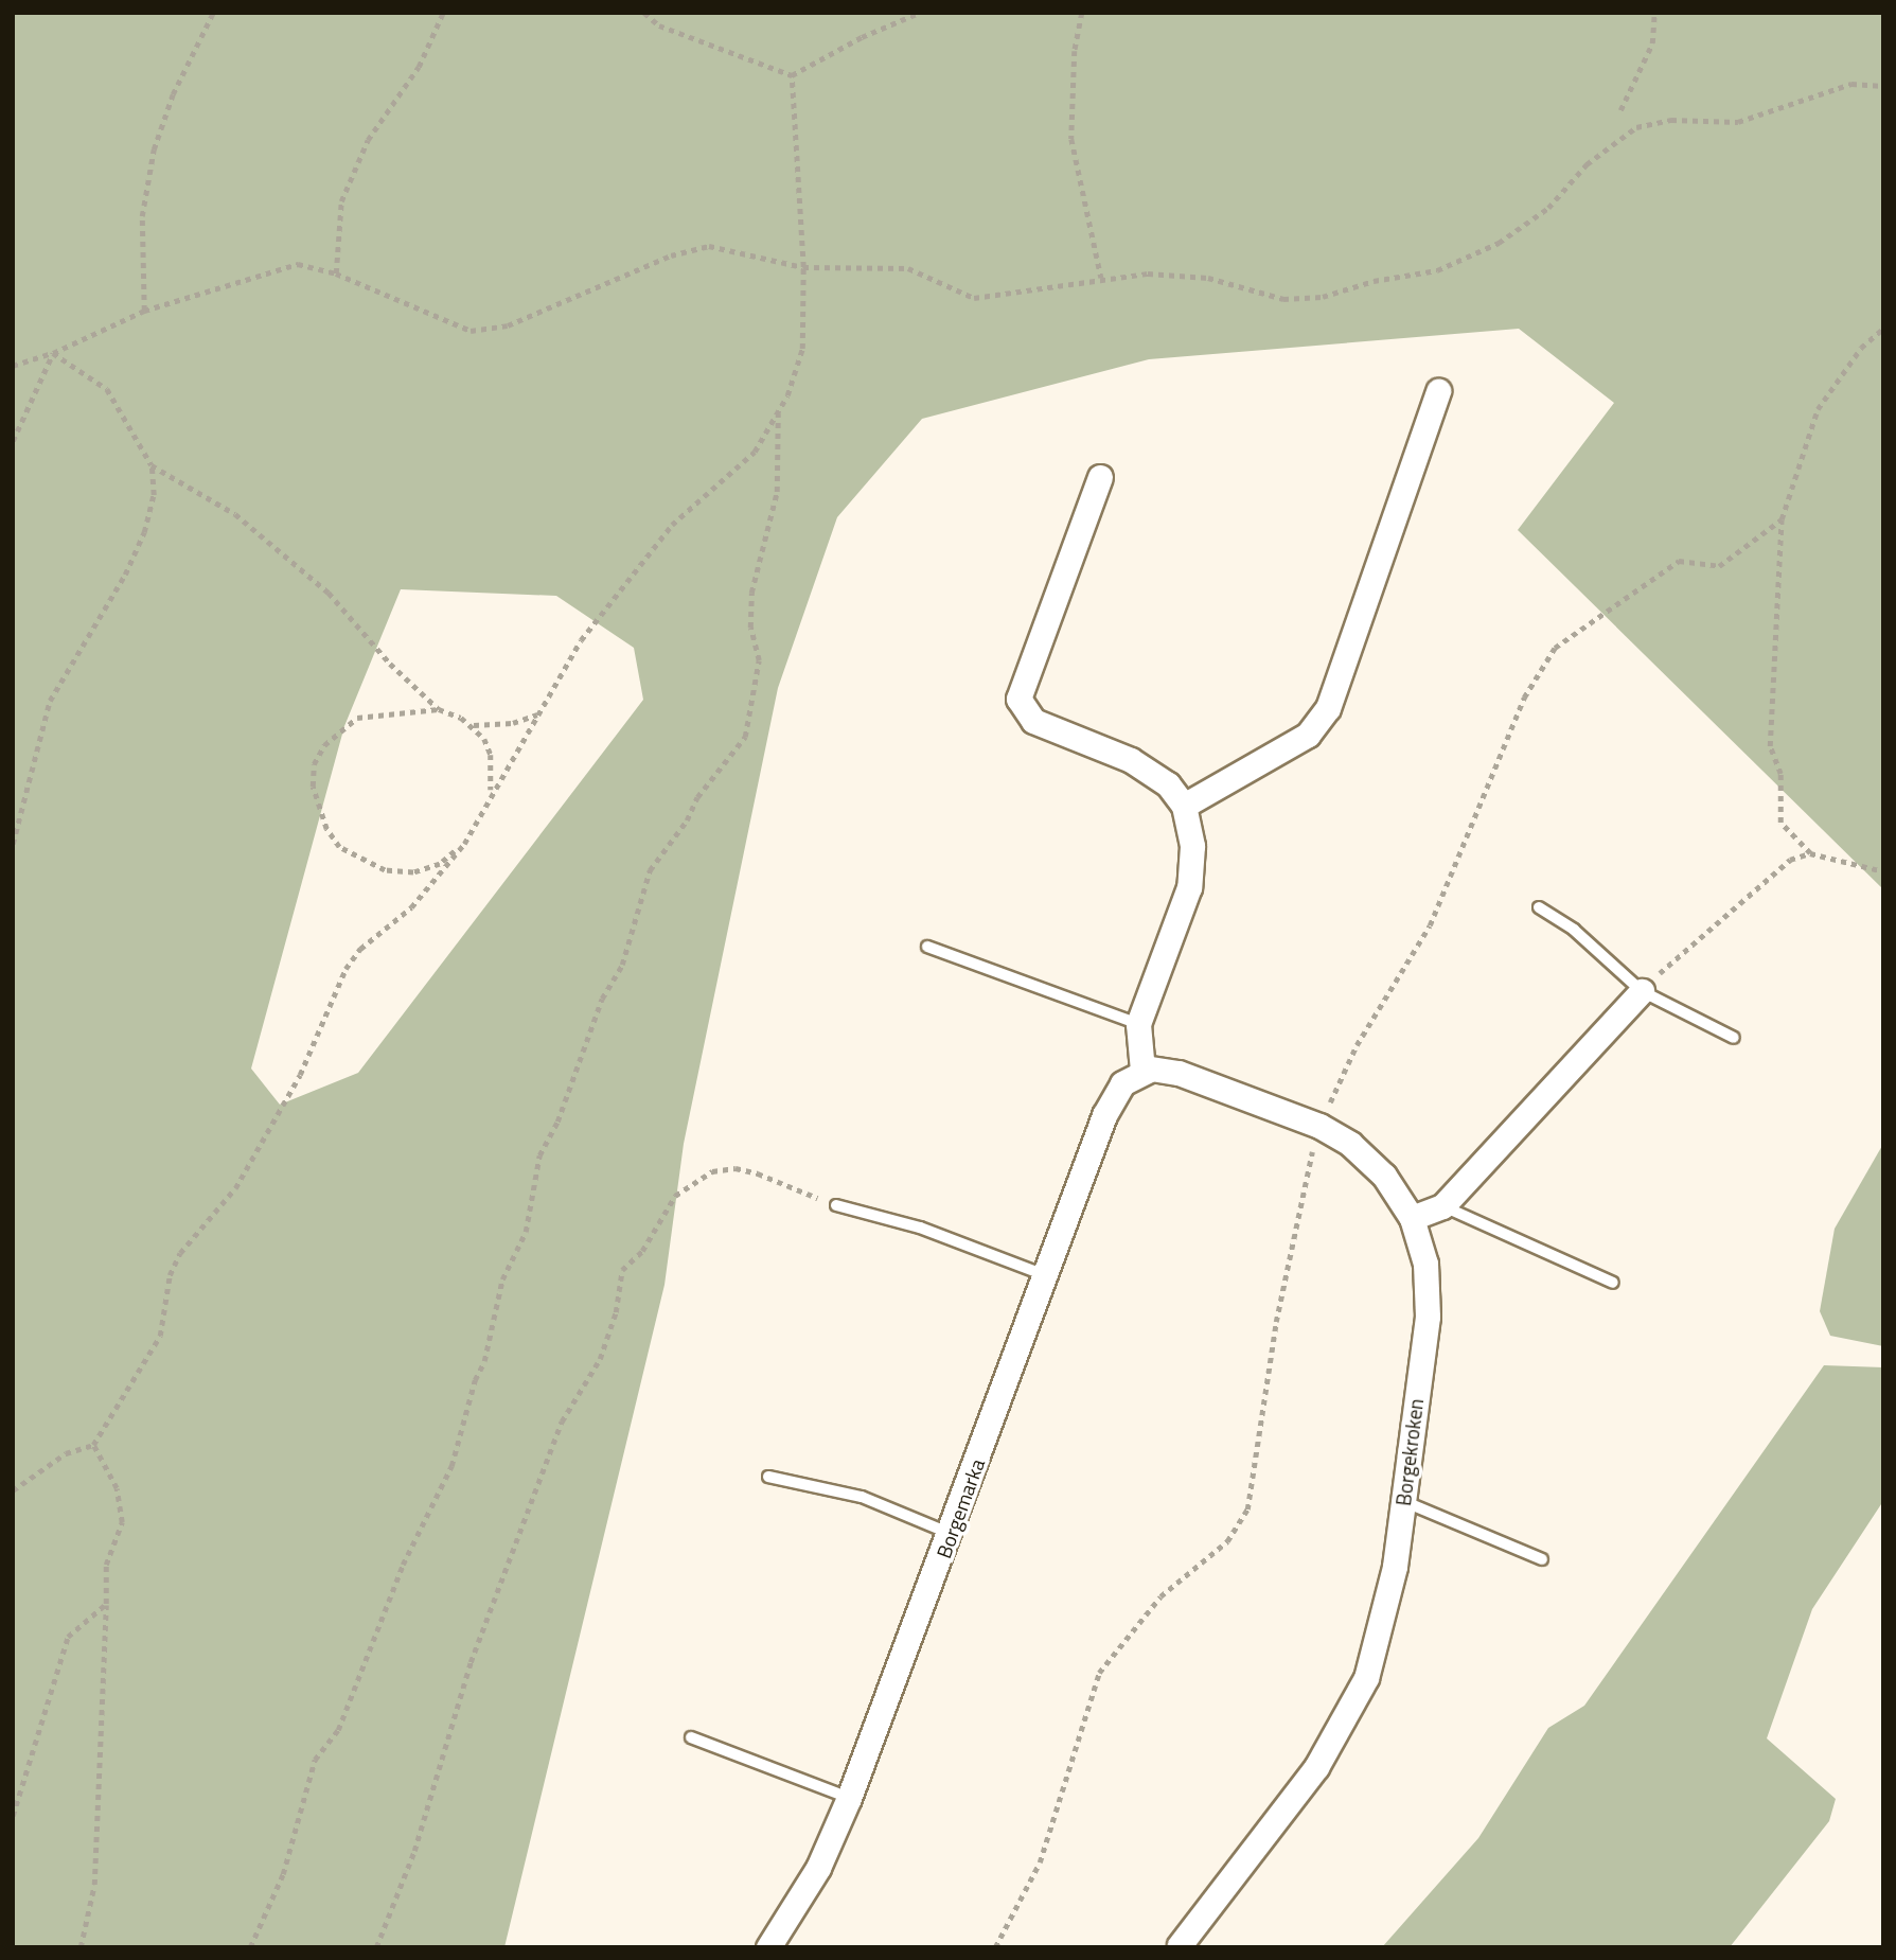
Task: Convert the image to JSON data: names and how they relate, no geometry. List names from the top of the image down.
{
  "streets": {
    "street": ["Borgekroken", "Borgemarka"]
  },
  "crossings": [
    ["Borgekroken", "Borgemarka"]
  ]
}
